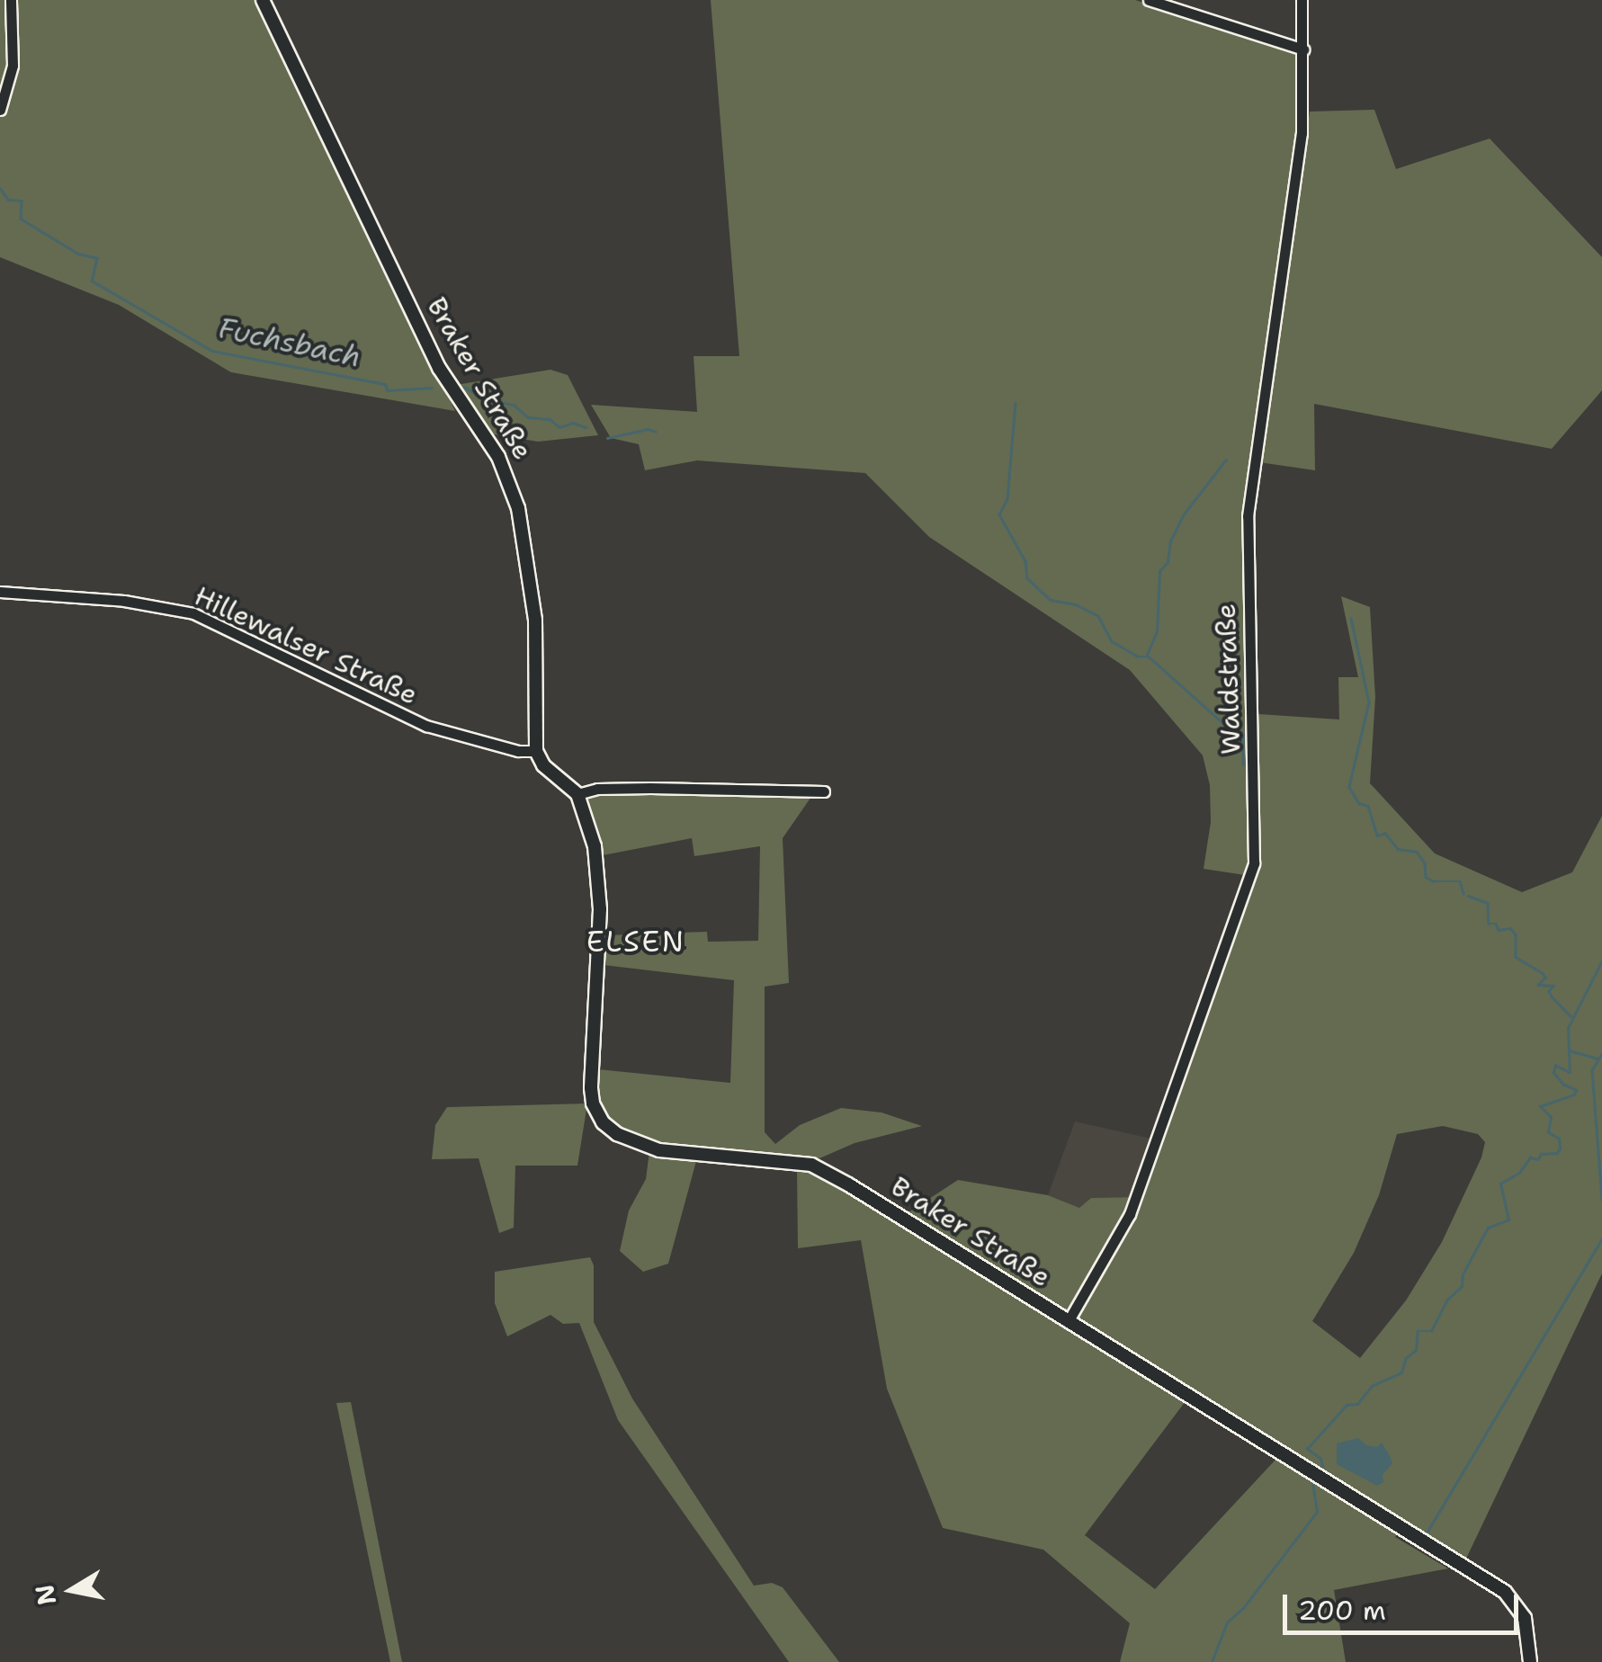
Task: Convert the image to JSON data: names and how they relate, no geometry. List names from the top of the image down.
{
  "streets": {
    "main road": ["Braker Straße"],
    "street": ["Hillewalser Straße", "Waldstraße"]
  },
  "crossings": [
    ["Braker Straße", "Hillewalser Straße"],
    ["Braker Straße", "Waldstraße"]
  ],
  "districts": ["ELSEN"],
  "water": ["Fuchsbach"],
  "scale_bar": "200 m",
  "north": "left"
}
